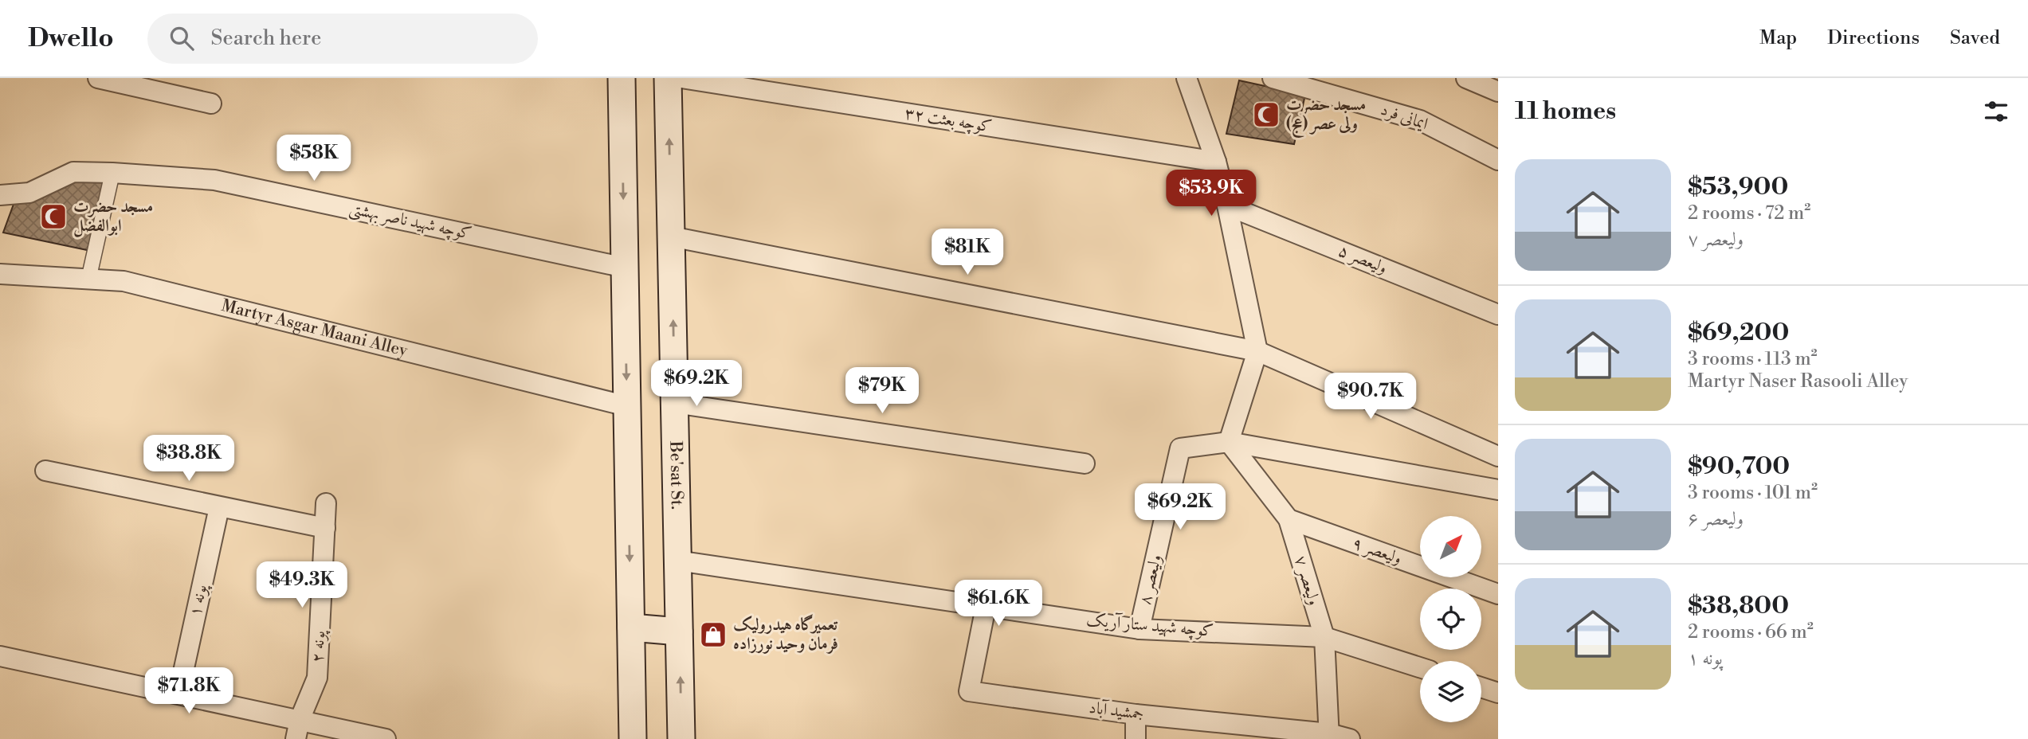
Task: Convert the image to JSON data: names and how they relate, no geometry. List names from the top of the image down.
{
  "streets": {
    "main road": ["Be'sat St."],
    "street": [
      "ایمانی فرد",
      "کوچه بعثت ۳۲",
      "کوچه شهید ناصر بهشتی",
      "ولیعصر ۵",
      "Martyr Asgar Maani Alley",
      "ولیعصر ۹",
      "ولیعصر ۸",
      "ولیعصر ۷",
      "پونه ۱",
      "کوچه شهید ستار آریک",
      "پونه ۲",
      "جمشید آباد"
    ]
  },
  "crossings": [
    ["Be'sat St.", "کوچه شهید ستار آریک"],
    ["ولیعصر ۹", "ولیعصر ۷"],
    ["ولیعصر ۸", "ولیعصر ۷"],
    ["ولیعصر ۸", "کوچه شهید ستار آریک"],
    ["ولیعصر ۷", "کوچه شهید ستار آریک"],
    ["ولیعصر ۷", "جمشید آباد"],
    ["کوچه شهید ستار آریک", "جمشید آباد"]
  ],
  "places": {
    "mosque": ["مسجد حضرت ولی عصر (عج)", "مسجد حضرت ابوالفضل"],
    "shop": ["تعمیرگاه هیدرولیک فرمان وحید نورزاده"]
  },
  "north": "top right",
  "page": {
    "header": "Dwello",
    "search": "Search here",
    "nav": ["Map", "Directions", "Saved"],
    "heading": "11 homes",
    "price": [
      "$58K",
      "$53.9K",
      "$81K",
      "$69.2K",
      "$79K",
      "$90.7K",
      "$38.8K",
      "$69.2K",
      "$49.3K",
      "$61.6K",
      "$71.8K"
    ],
    "list": [
      {
        "name": "$53,900",
        "note": "2 rooms · 72 m² · ولیعصر ۷"
      },
      {
        "name": "$69,200",
        "note": "3 rooms · 113 m² · Martyr Naser Rasooli Alley"
      },
      {
        "name": "$90,700",
        "note": "3 rooms · 101 m² · ولیعصر ۶"
      },
      {
        "name": "$38,800",
        "note": "2 rooms · 66 m² · پونه ۱"
      }
    ]
  }
}
